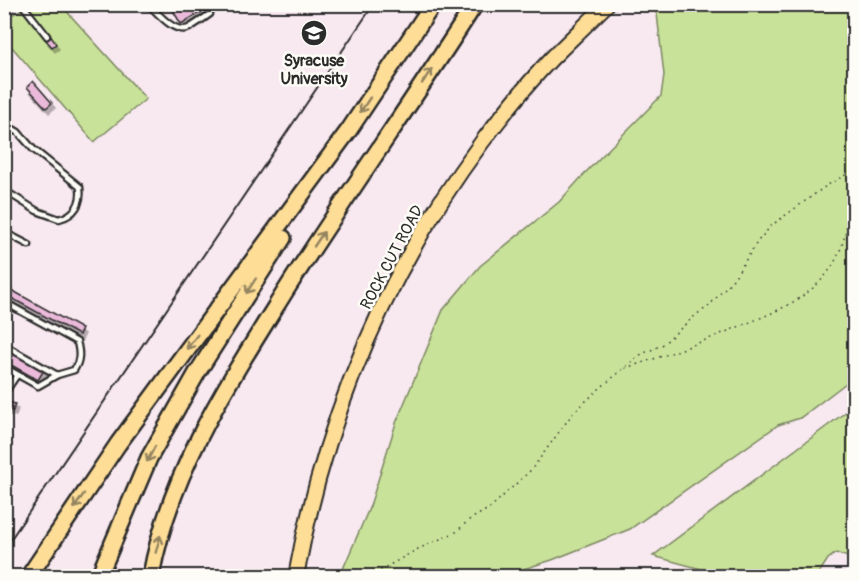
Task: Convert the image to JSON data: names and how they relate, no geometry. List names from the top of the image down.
{
  "streets": {
    "main road": ["ROCK CUT ROAD"]
  },
  "places": {
    "school or university": ["Syracuse University"]
  }
}
